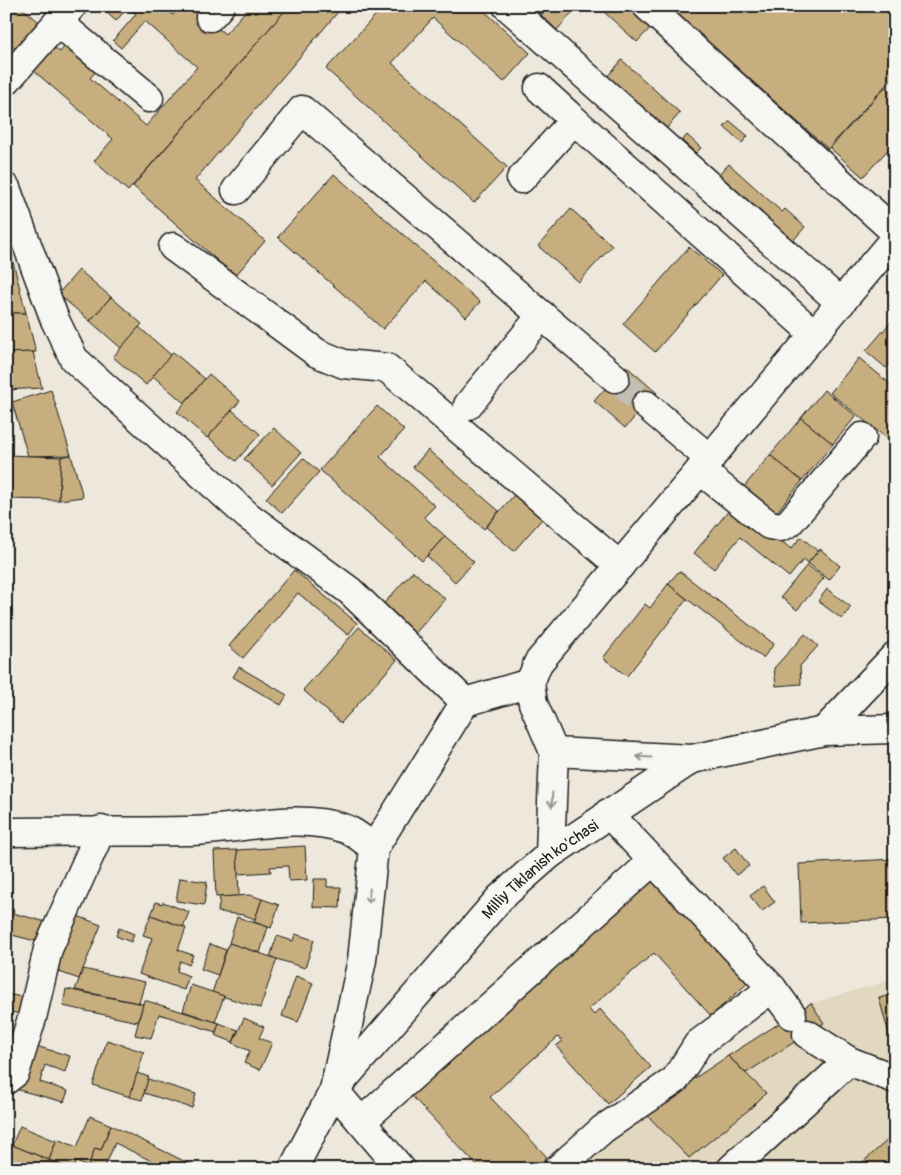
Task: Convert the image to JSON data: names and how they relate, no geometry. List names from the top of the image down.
{
  "streets": {
    "street": ["Milliy Tiklanish ko'chasi"]
  }
}
